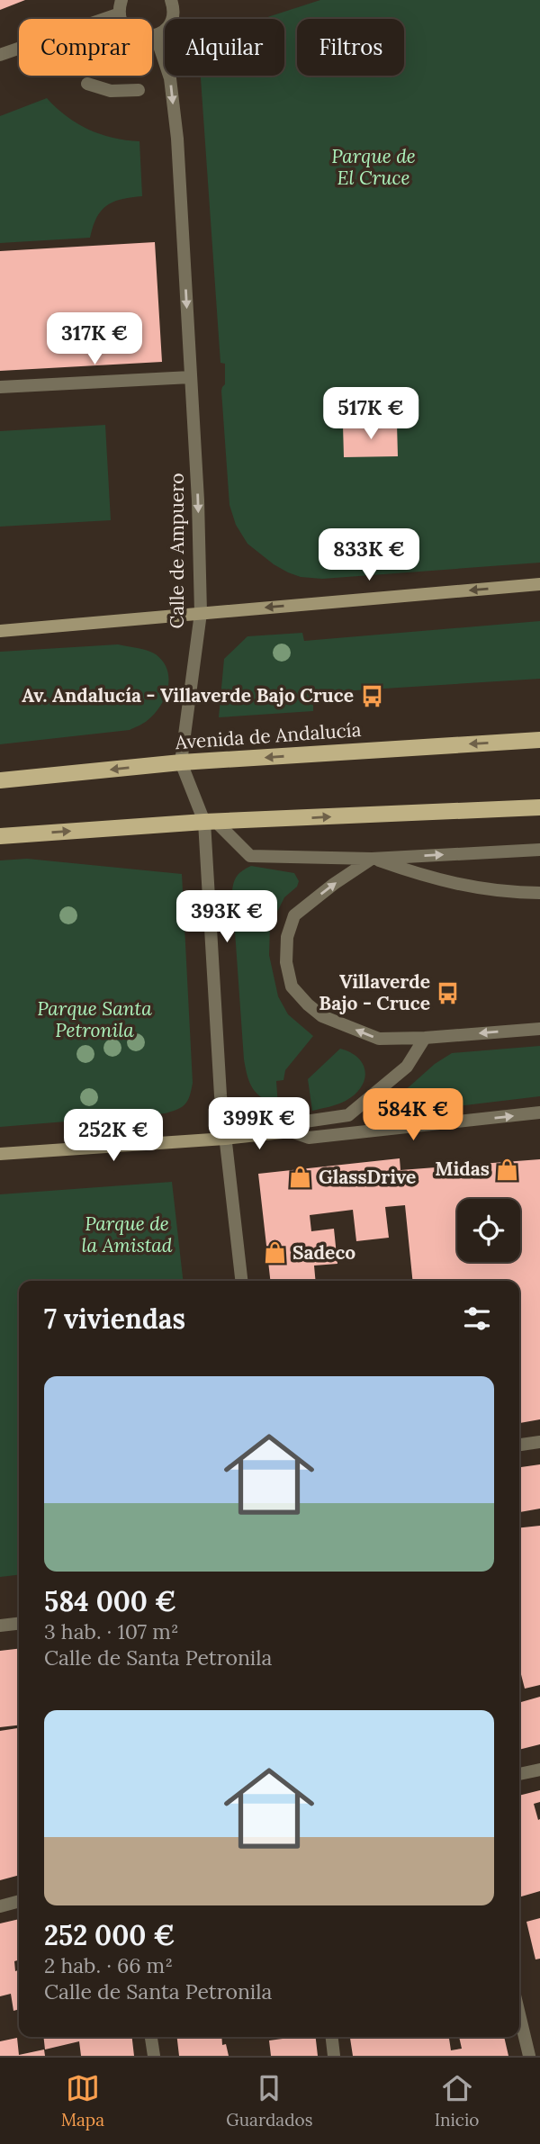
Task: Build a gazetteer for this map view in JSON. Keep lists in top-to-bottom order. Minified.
{"streets":{"main road":["Avenida de Andalucía"],"street":["Calle de Ampuero"]},"crossings":[["Calle de Ampuero","Avenida de Andalucía"]],"one_way":["Calle de Ampuero"],"parks":["Parque de El Cruce","Parque Santa Petronila","Parque de la Amistad"],"places":{"bus stop":["Av. Andalucía - Villaverde Bajo Cruce","Villaverde Bajo - Cruce"],"shop":["Midas","GlassDrive","Sadeco"]},"page":{"chip":["Comprar","Alquilar","Filtros"],"price":["317K €","517K €","833K €","393K €","584K €","399K €","252K €"],"heading":"7 viviendas","list":[{"name":"584 000 €","note":"3 hab. · 107 m² · Calle de Santa Petronila"},{"name":"252 000 €","note":"2 hab. · 66 m² · Calle de Santa Petronila"}],"tabs":["Mapa","Guardados","Inicio"]}}
